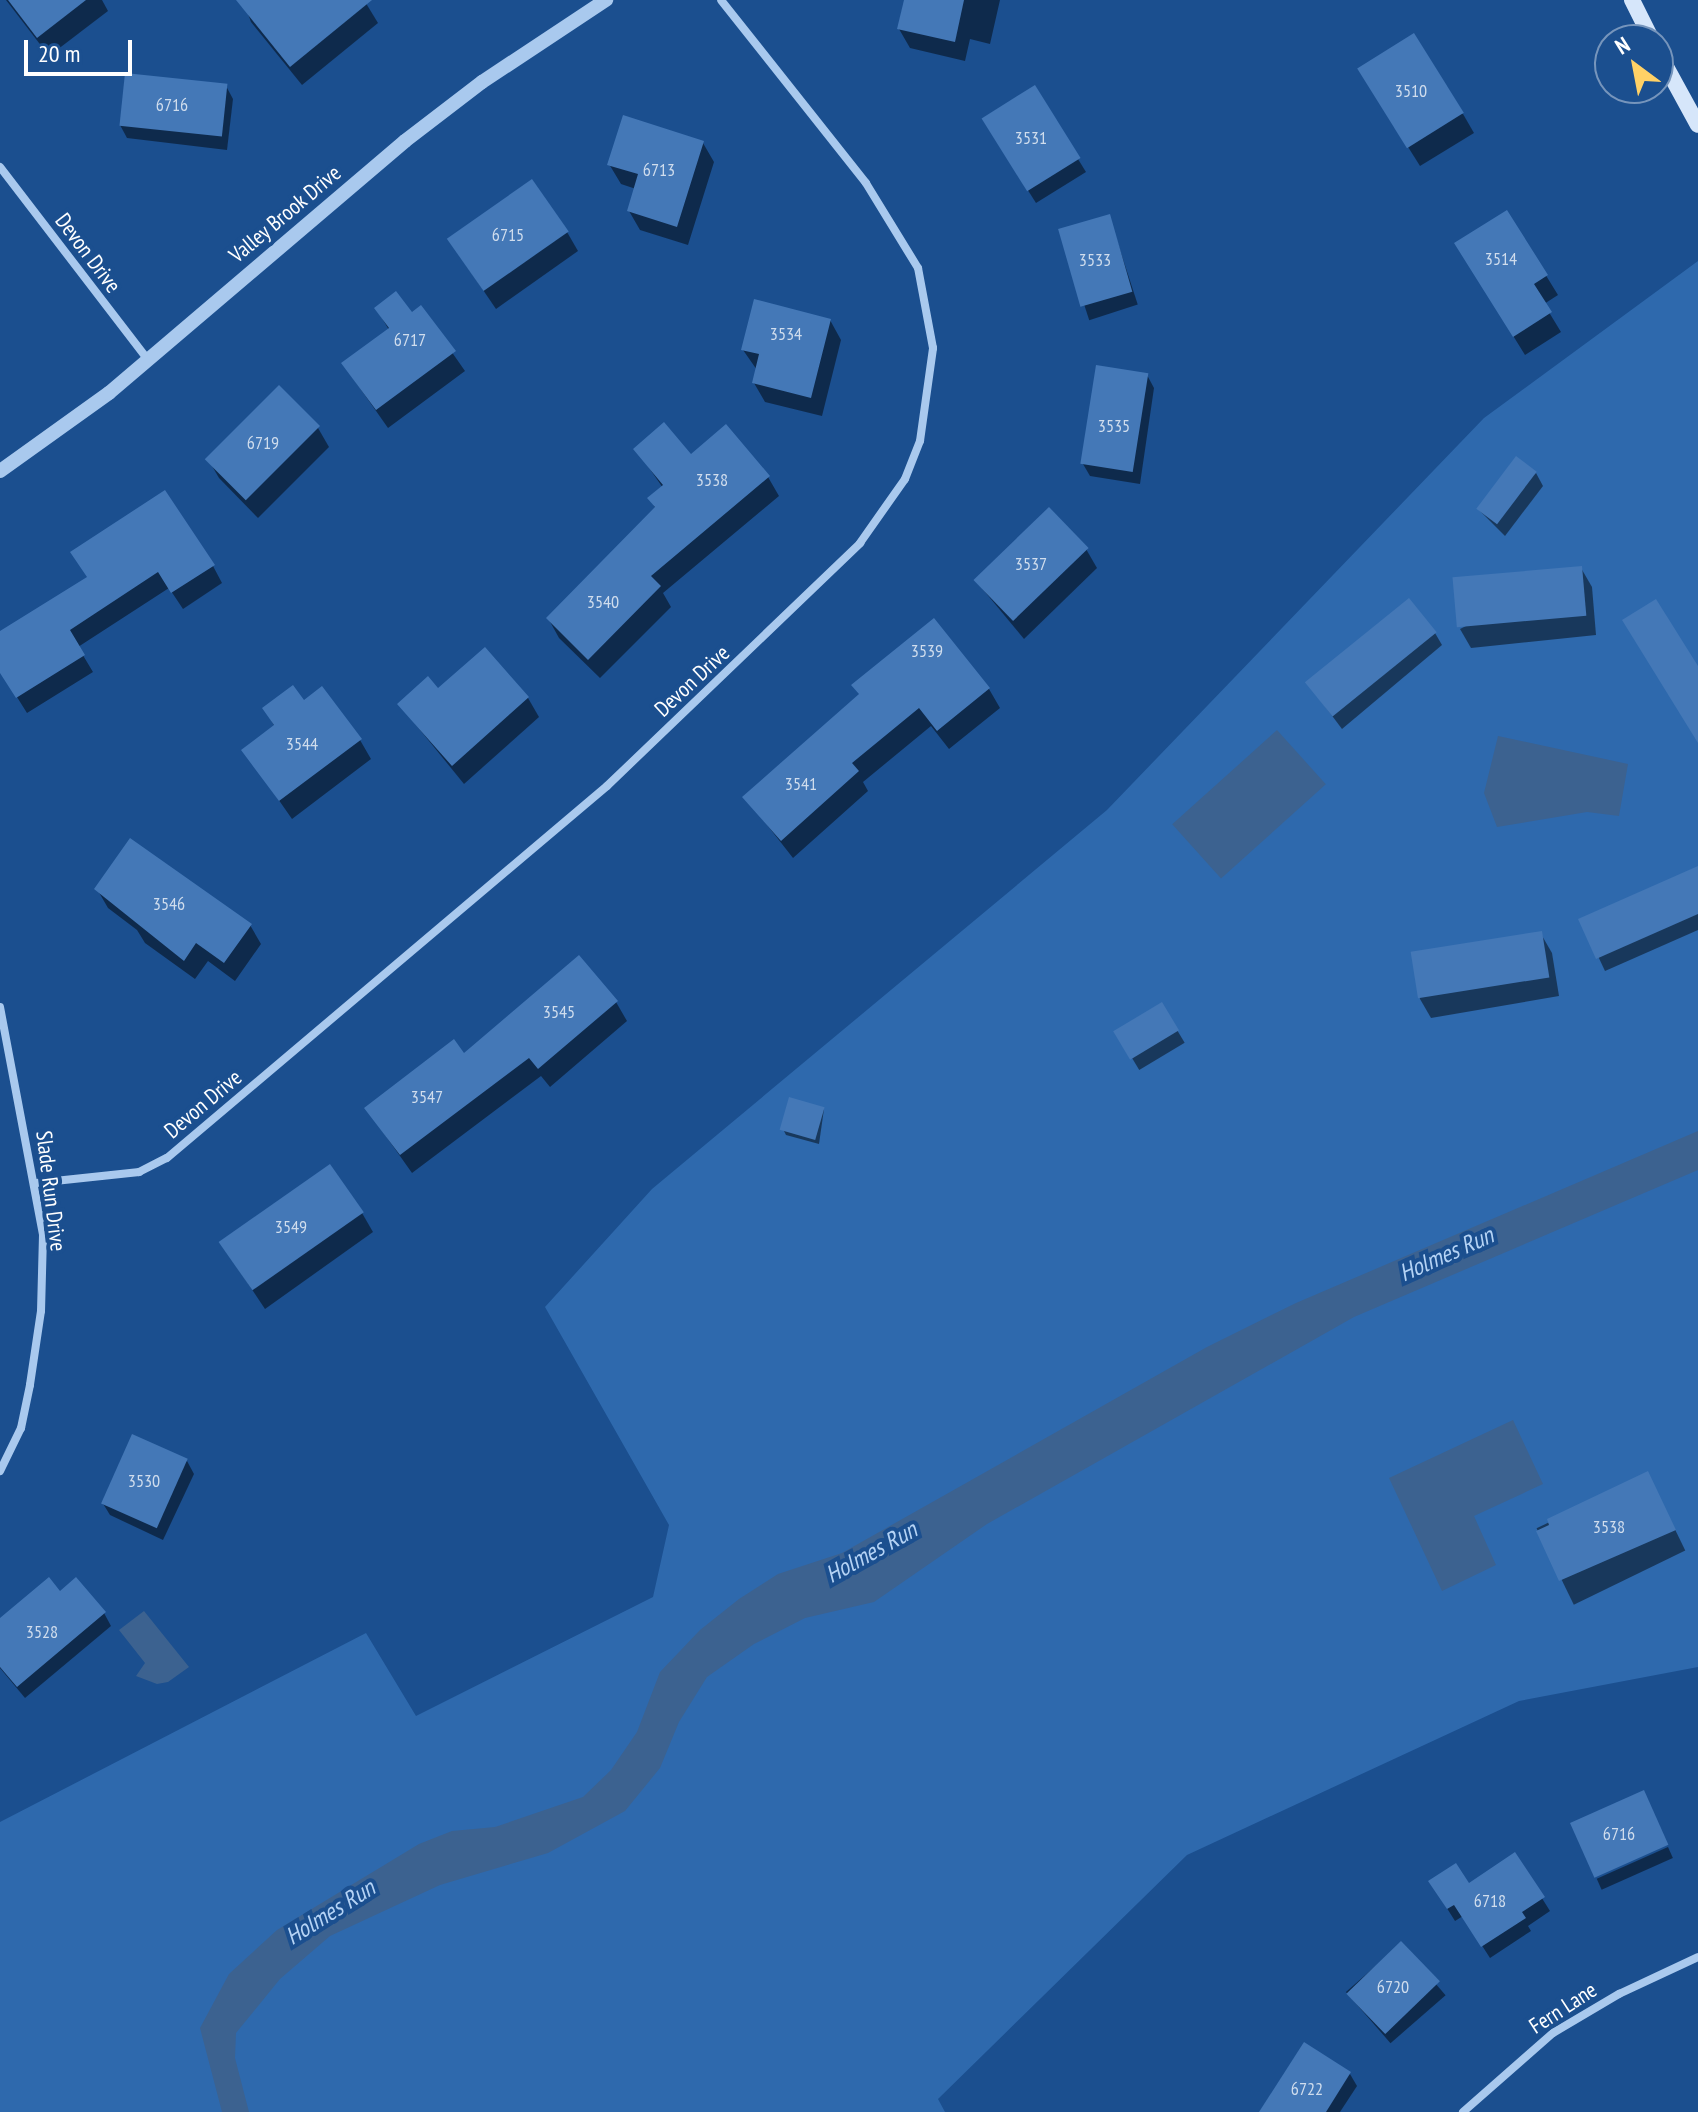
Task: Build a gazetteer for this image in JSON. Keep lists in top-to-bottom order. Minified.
{"streets":{"street":["Valley Brook Drive","Devon Drive","Slade Run Drive","Fern Lane"]},"crossings":[["Valley Brook Drive","Devon Drive"],["Devon Drive","Slade Run Drive"]],"water":["Holmes Run"],"house_numbers":["3510","6716","3531","6713","6715","3514","3533","3534","6717","3535","6719","3538","3537","3540","3539","3544","3541","3546","3545","3547","3549","3530","3538","3528","6716","6718","6720","6722"],"scale_bar":"20 m","north":"top left"}
